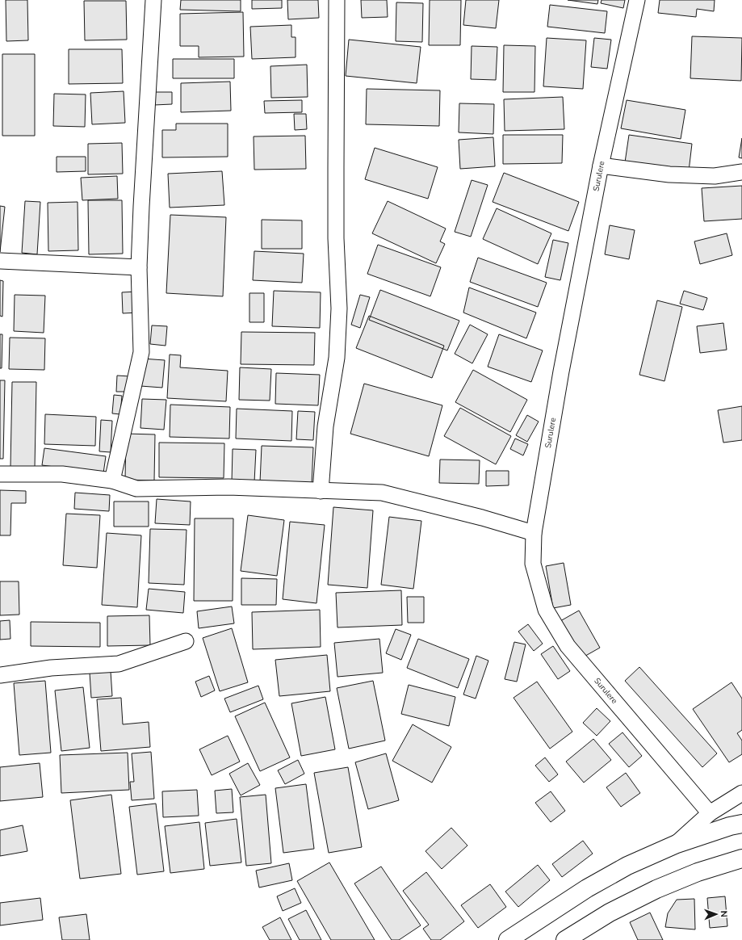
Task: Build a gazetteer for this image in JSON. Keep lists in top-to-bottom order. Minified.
{"streets":{"street":["Surulere"]},"north":"right"}
